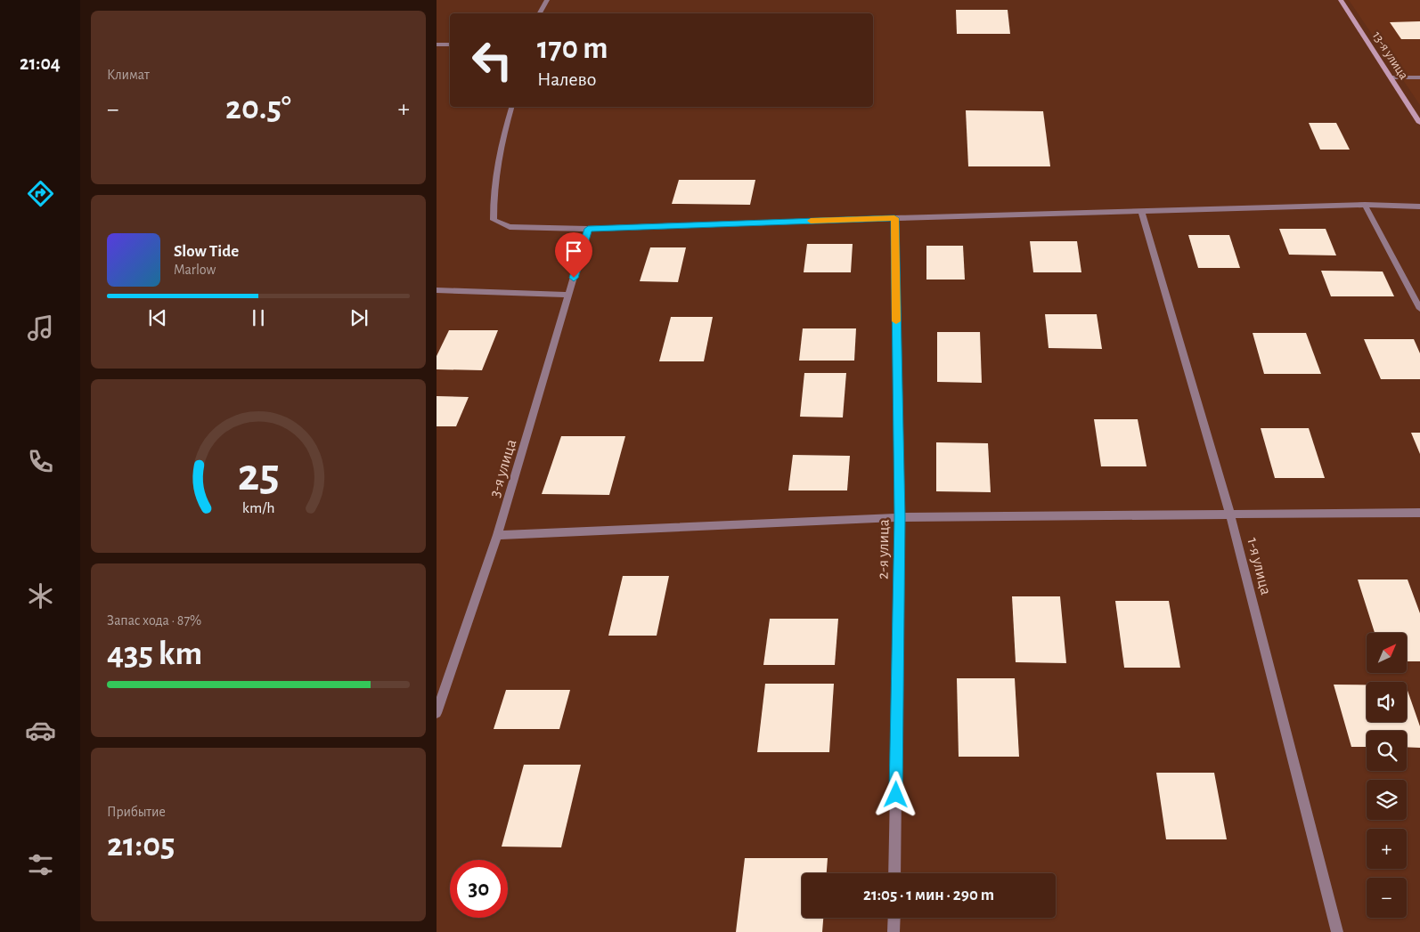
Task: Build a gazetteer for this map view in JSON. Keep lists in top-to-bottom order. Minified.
{"streets":{"street":["13-я улица","3-я улица","2-я улица","1-я улица"]},"north":"top right","page":{"tabs":"21:04","tile":["Климат",["Запас хода · 87%","435 km"],["Прибытие","21:05"]],"turn":["170 m","Налево"],"heat":["−","20.5°","+"],"song":["Slow Tide","Marlow"],"map_buttons":["+","−"],"limit":"30","trip":"21:05 · 1 мин · 290 m","gauge":["25","km/h"]}}
